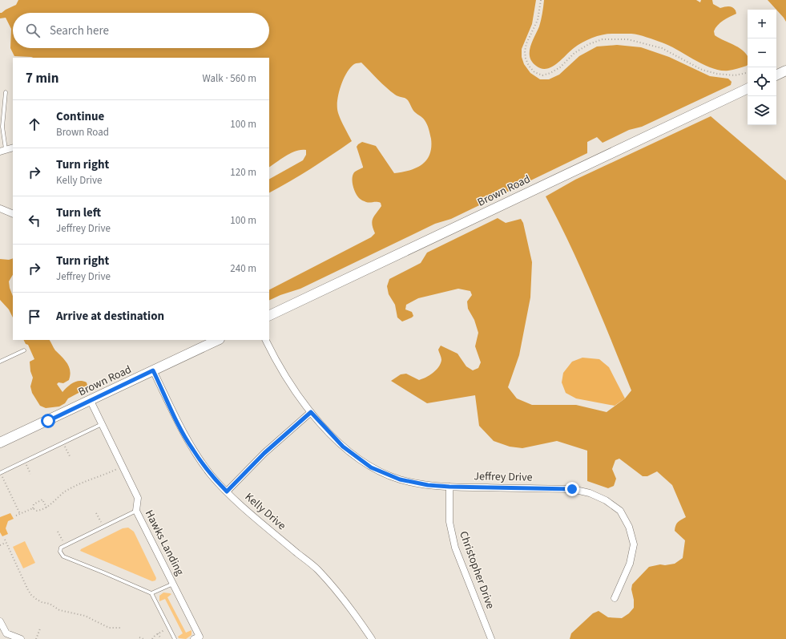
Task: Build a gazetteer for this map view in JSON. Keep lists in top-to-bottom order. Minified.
{"streets":{"street":["Brown Road","Jeffrey Drive","Kelly Drive","Hawks Landing","Christopher Drive"]},"crossings":[["Brown Road","Kelly Drive"],["Brown Road","Hawks Landing"],["Jeffrey Drive","Christopher Drive"]],"page":{"map_buttons":["+","−"],"search":"Search here","heading":["7 min","Walk · 560 m"],"list":[["Continue","Brown Road","100 m"],["Turn right","Kelly Drive","120 m"],["Turn left","Jeffrey Drive","100 m"],["Turn right","Jeffrey Drive","240 m"],"Arrive at destination"]}}
